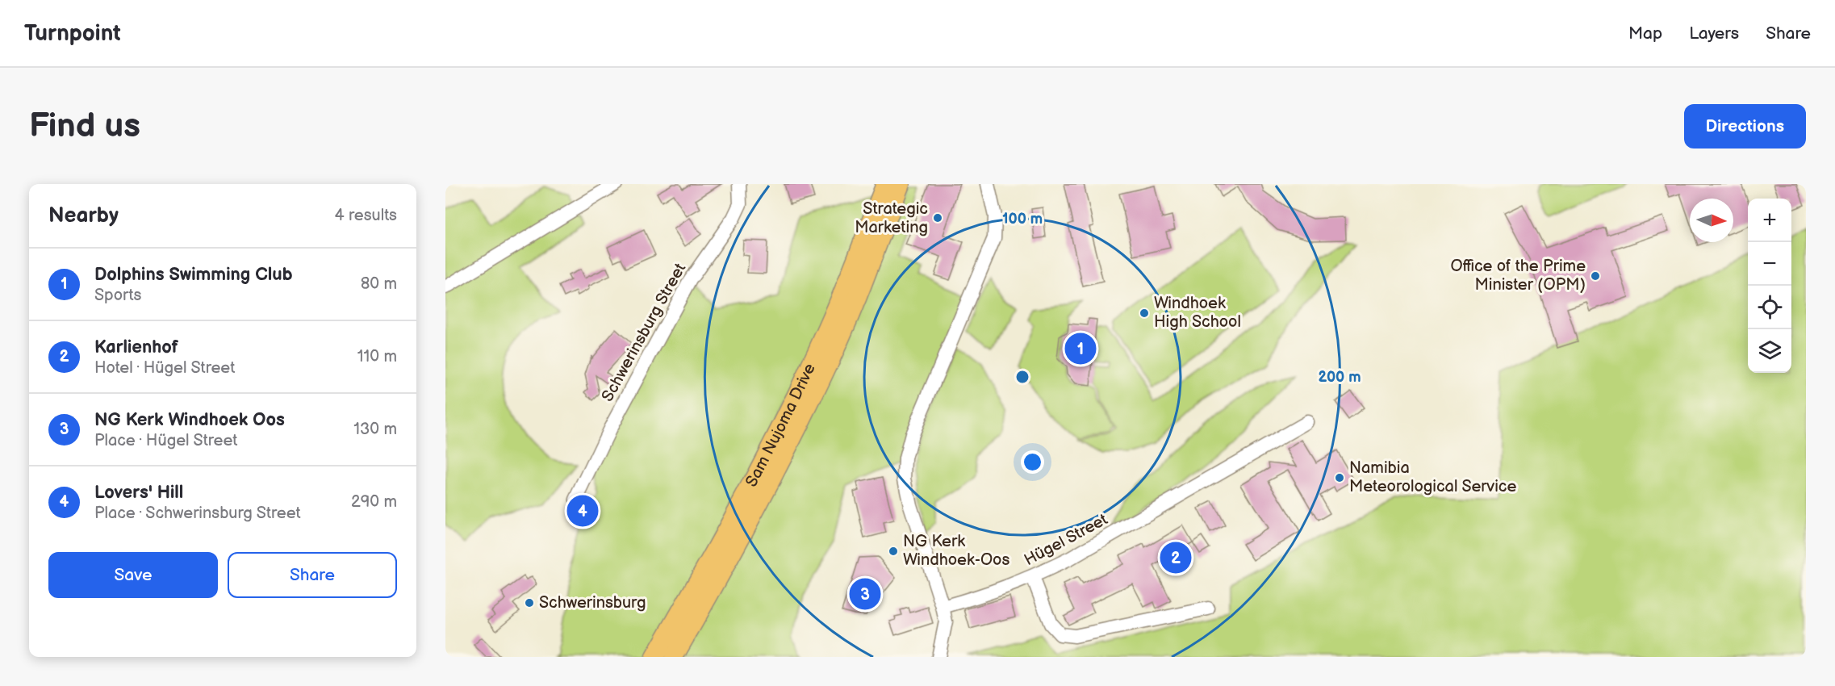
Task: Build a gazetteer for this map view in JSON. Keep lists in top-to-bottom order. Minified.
{"streets":{"highway":["Sam Nujoma Drive"],"street":["Schwerinsburg Street","Hügel Street"]},"places":["Strategic Marketing","Office of the Prime Minister (OPM)","Windhoek High School","Namibia Meteorological Service","NG Kerk Windhoek-Oos","Schwerinsburg"],"north":"right","page":{"header":"Turnpoint","nav":["Map","Layers","Share"],"buttons":["Directions",["Save","Share"]],"title":"Find us","heading":["Nearby","4 results"],"map_buttons":["+","−"],"list":[{"mark":"1","name":"Dolphins Swimming Club","note":"Sports","value":"80 m"},{"mark":"2","name":"Karlienhof","note":"Hotel · Hügel Street","value":"110 m"},{"mark":"3","name":"NG Kerk Windhoek Oos","note":"Place · Hügel Street","value":"130 m"},{"mark":"4","name":"Lovers' Hill","note":"Place · Schwerinsburg Street","value":"290 m"}],"pins":["1","4","2","3"]},"rings":["100 m","200 m"]}
